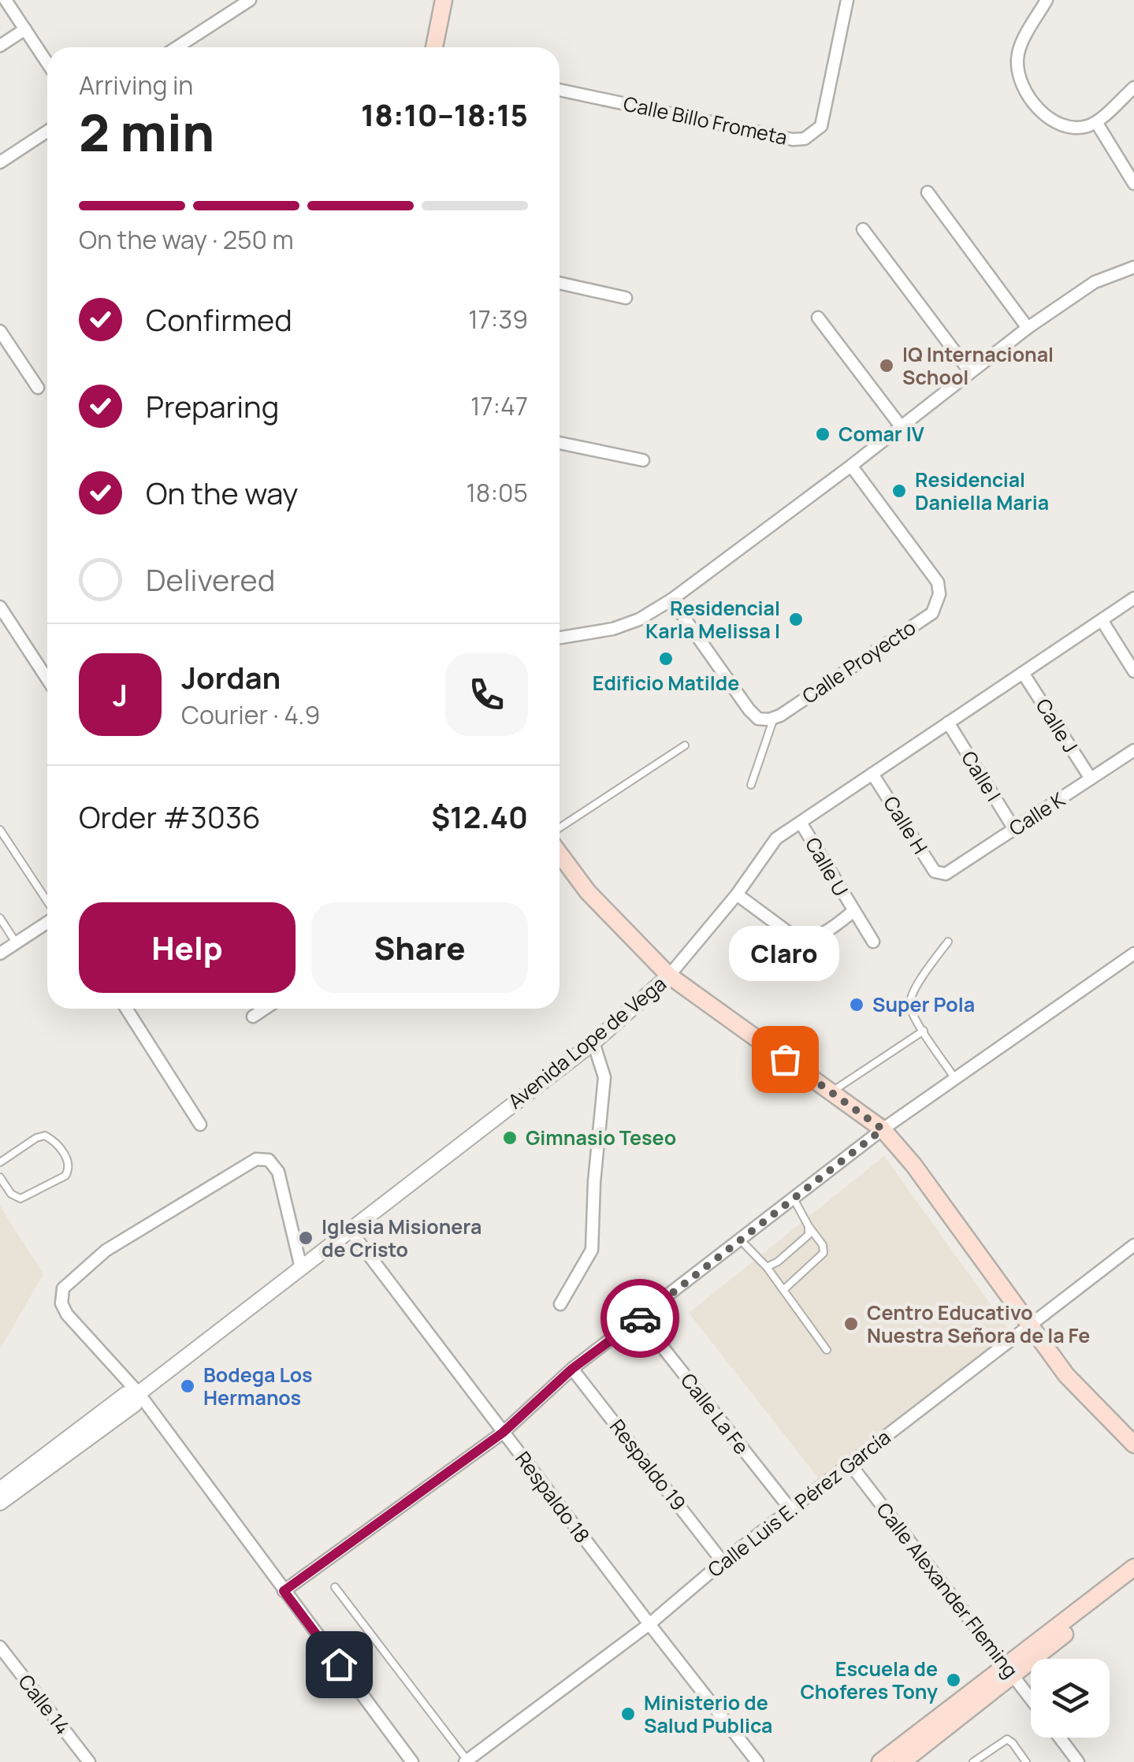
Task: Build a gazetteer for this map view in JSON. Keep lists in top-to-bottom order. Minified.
{"streets":{"street":["Calle Billo Frometa","Calle Proyecto","Calle J","Calle I","Calle K","Calle H","Calle U","Avenida Lope de Vega","Calle La Fe","Respaldo 19","Respaldo 18","Calle Luis E. Pérez García","Calle Alexander Fleming","Calle 14"]},"crossings":[["Calle J","Calle K"],["Calle J","Avenida Lope de Vega"],["Calle I","Calle K"],["Calle I","Avenida Lope de Vega"],["Calle K","Calle H"],["Calle H","Avenida Lope de Vega"],["Calle U","Avenida Lope de Vega"],["Avenida Lope de Vega","Respaldo 18"],["Calle La Fe","Calle Luis E. Pérez García"],["Respaldo 19","Calle Luis E. Pérez García"],["Respaldo 18","Calle Luis E. Pérez García"],["Calle Luis E. Pérez García","Calle Alexander Fleming"]],"places":["IQ Internacional School","Comar IV","Residencial Daniella Maria","Residencial Karla Melissa I","Edificio Matilde","Super Pola","Claro","Gimnasio Teseo","Iglesia Misionera de Cristo","Centro Educativo Nuestra Señora de la Fe","Bodega Los Hermanos","Escuela de Choferes Tony","Ministerio de Salud Publica"],"page":{"heading":["2 min","Arriving in","18:10–18:15"],"panel":["Jordan","Courier · 4.9","Order #3036","$12.40"],"bar":"On the way · 250 m","list":[["Confirmed","17:39"],["Preparing","17:47"],["On the way","18:05"],"Delivered"],"round":"J","buttons":["Help","Share"],"bubble":"Claro"}}
